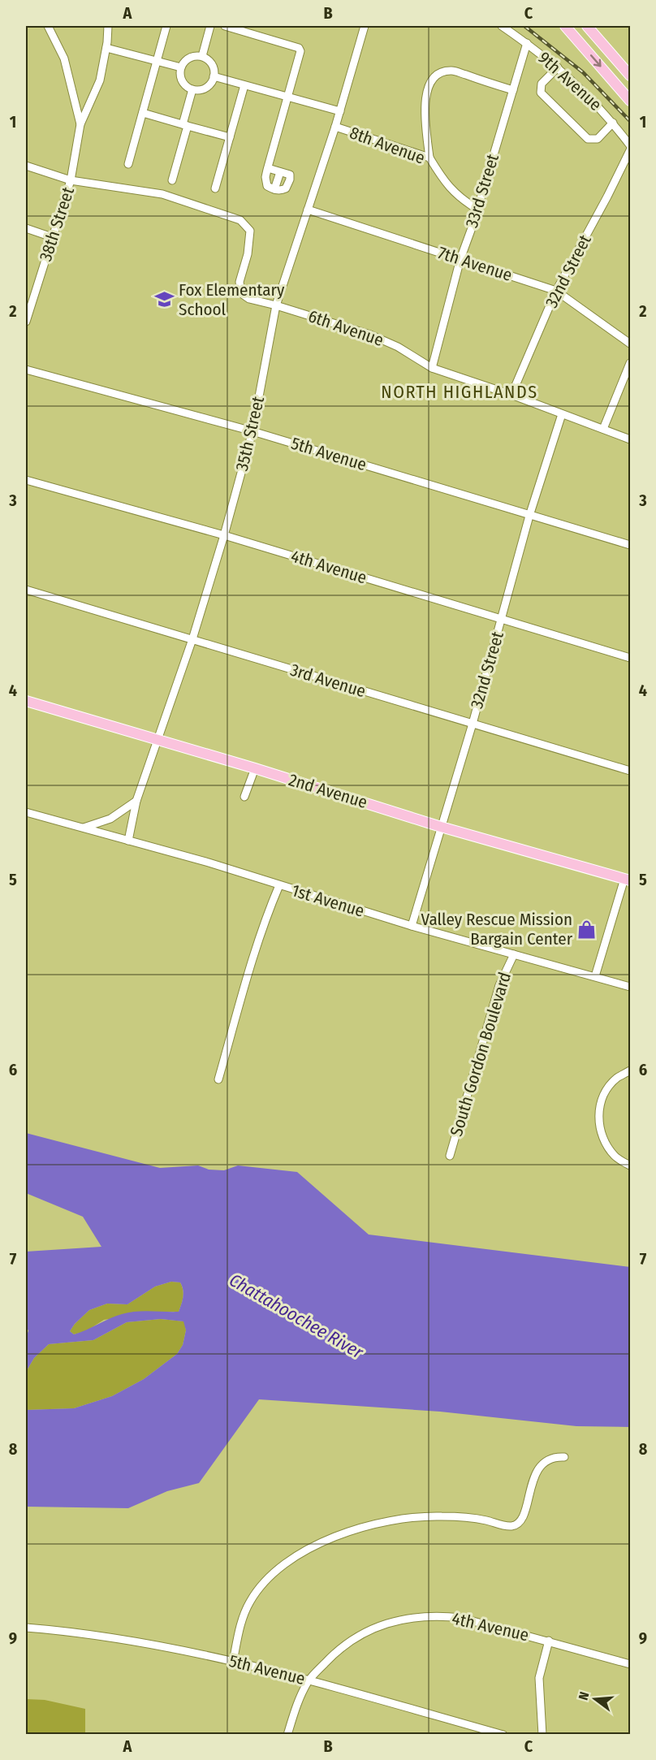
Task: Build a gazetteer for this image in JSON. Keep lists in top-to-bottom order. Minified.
{"streets":{"main road":["2nd Avenue"],"street":["9th Avenue","8th Avenue","33rd Street","38th Street","7th Avenue","32nd Street","6th Avenue","35th Street","5th Avenue","4th Avenue","3rd Avenue","1st Avenue","South Gordon Boulevard"]},"crossings":[["9th Avenue","33rd Street"],["8th Avenue","33rd Street"],["8th Avenue","35th Street"],["33rd Street","7th Avenue"],["33rd Street","6th Avenue"],["38th Street","6th Avenue"],["7th Avenue","32nd Street"],["7th Avenue","35th Street"],["32nd Street","6th Avenue"],["32nd Street","5th Avenue"],["32nd Street","4th Avenue"],["32nd Street","3rd Avenue"],["32nd Street","2nd Avenue"],["32nd Street","1st Avenue"],["6th Avenue","35th Street"],["35th Street","5th Avenue"],["35th Street","4th Avenue"],["35th Street","3rd Avenue"],["35th Street","2nd Avenue"],["35th Street","1st Avenue"],["5th Avenue","4th Avenue"],["1st Avenue","South Gordon Boulevard"]],"districts":["NORTH HIGHLANDS"],"water":["Chattahoochee River"],"places":{"school or university":["Fox Elementary School"],"shop":["Valley Rescue Mission Bargain Center"]},"north":"left","grid":{"columns":["A","B","C"],"rows":["1","2","3","4","5","6","7","8","9"]}}
